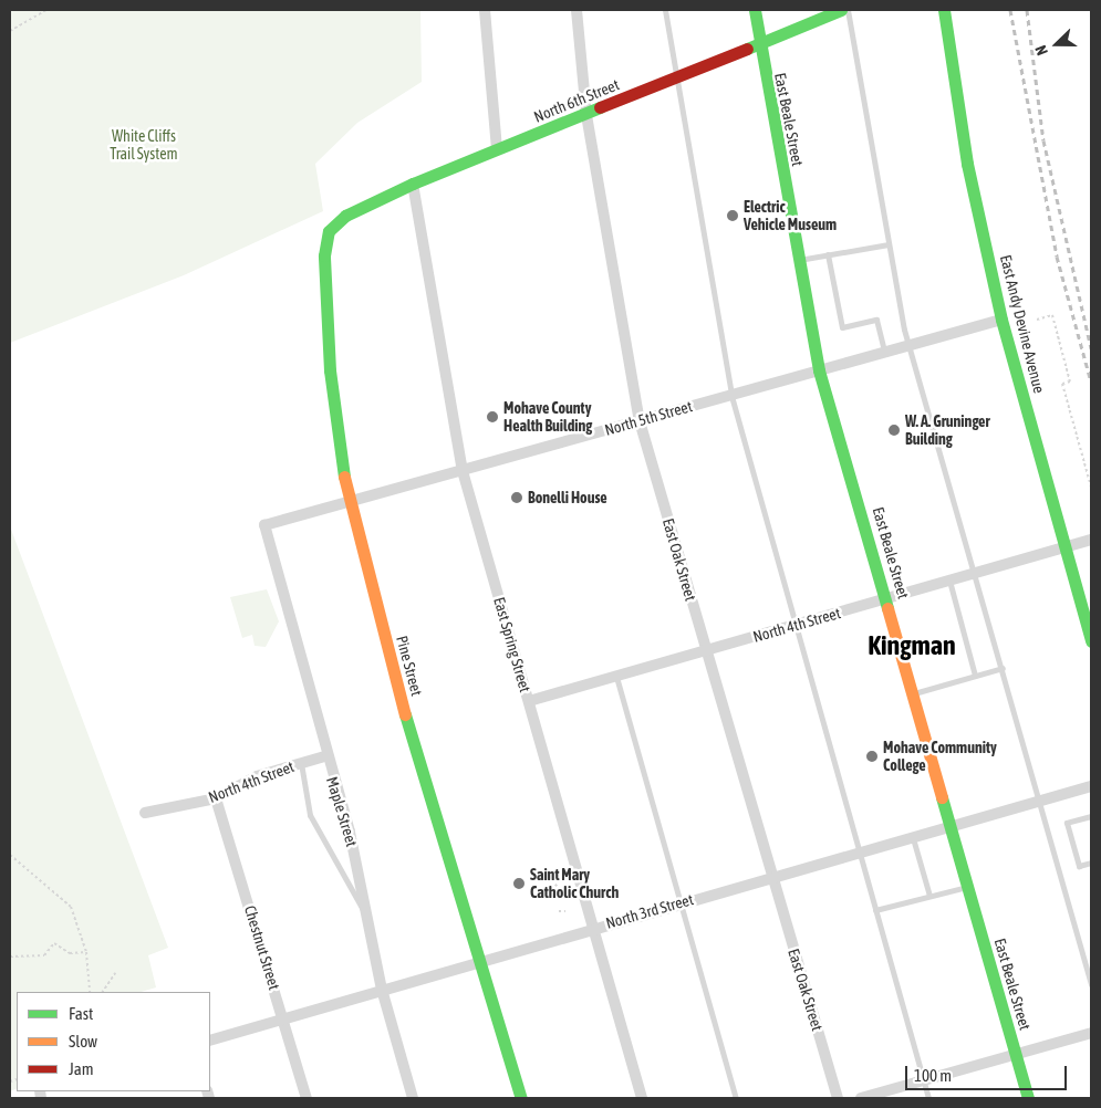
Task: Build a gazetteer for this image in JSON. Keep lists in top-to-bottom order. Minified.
{"streets":{"main road":["North 6th Street","East Beale Street","East Andy Devine Avenue","Pine Street"],"street":["North 5th Street","East Oak Street","North 4th Street","East Spring Street","Maple Street","North 3rd Street","Chestnut Street"]},"crossings":[["North 6th Street","East Beale Street"],["North 6th Street","East Oak Street"],["North 6th Street","East Spring Street"],["North 6th Street","Pine Street"],["East Beale Street","North 5th Street"],["East Beale Street","North 4th Street"],["East Beale Street","North 3rd Street"],["East Andy Devine Avenue","North 5th Street"],["East Andy Devine Avenue","North 4th Street"],["North 5th Street","East Oak Street"],["North 5th Street","East Spring Street"],["North 5th Street","Pine Street"],["North 5th Street","Maple Street"],["East Oak Street","North 4th Street"],["East Oak Street","North 3rd Street"],["North 4th Street","East Spring Street"],["North 4th Street","Maple Street"],["North 4th Street","Chestnut Street"],["East Spring Street","North 3rd Street"],["Pine Street","North 3rd Street"],["Maple Street","North 3rd Street"],["North 3rd Street","Chestnut Street"]],"districts":["Kingman"],"parks":["White Cliffs Trail System"],"places":["Electric Vehicle Museum","Mohave County Health Building","W. A. Gruninger Building","Bonelli House","Mohave Community College","Saint Mary Catholic Church"],"legend":["Fast","Slow","Jam"],"scale_bar":"100 m","north":"left"}
